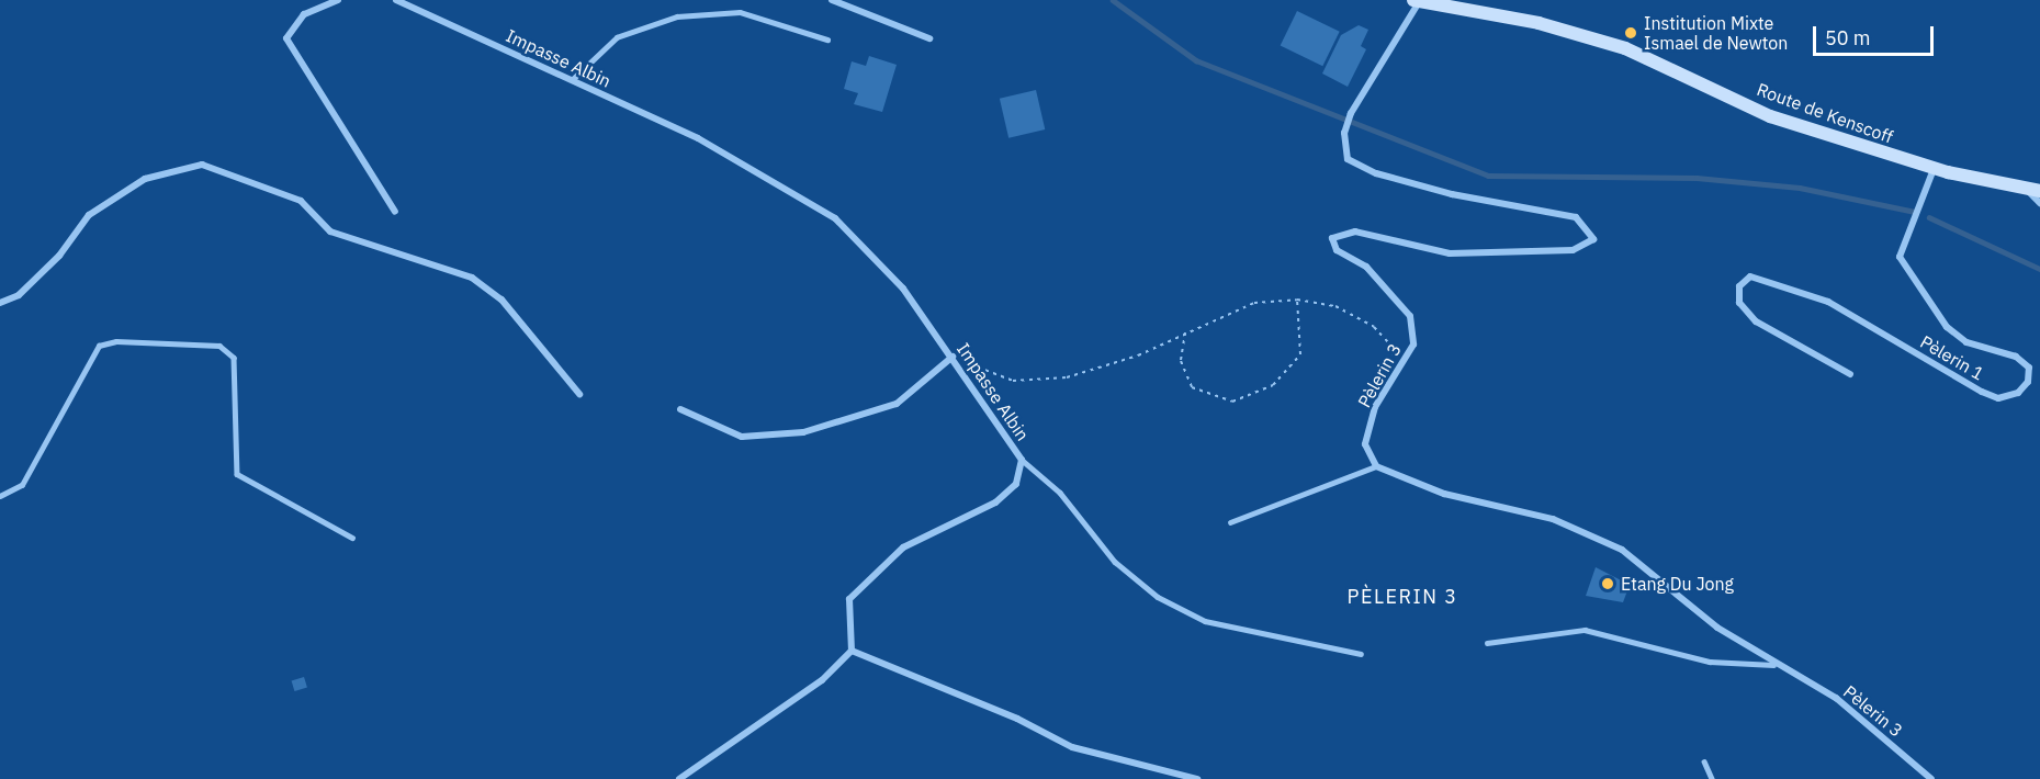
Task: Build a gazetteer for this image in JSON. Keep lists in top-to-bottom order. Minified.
{"streets":{"main road":["Route de Kenscoff"],"street":["Impasse Albin","Pèlerin 1","Pèlerin 3"]},"crossings":[["Route de Kenscoff","Pèlerin 1"],["Route de Kenscoff","Pèlerin 3"]],"districts":["PÈLERIN 3"],"places":["Institution Mixte Ismael de Newton","Etang Du Jong"],"scale_bar":"50 m"}
